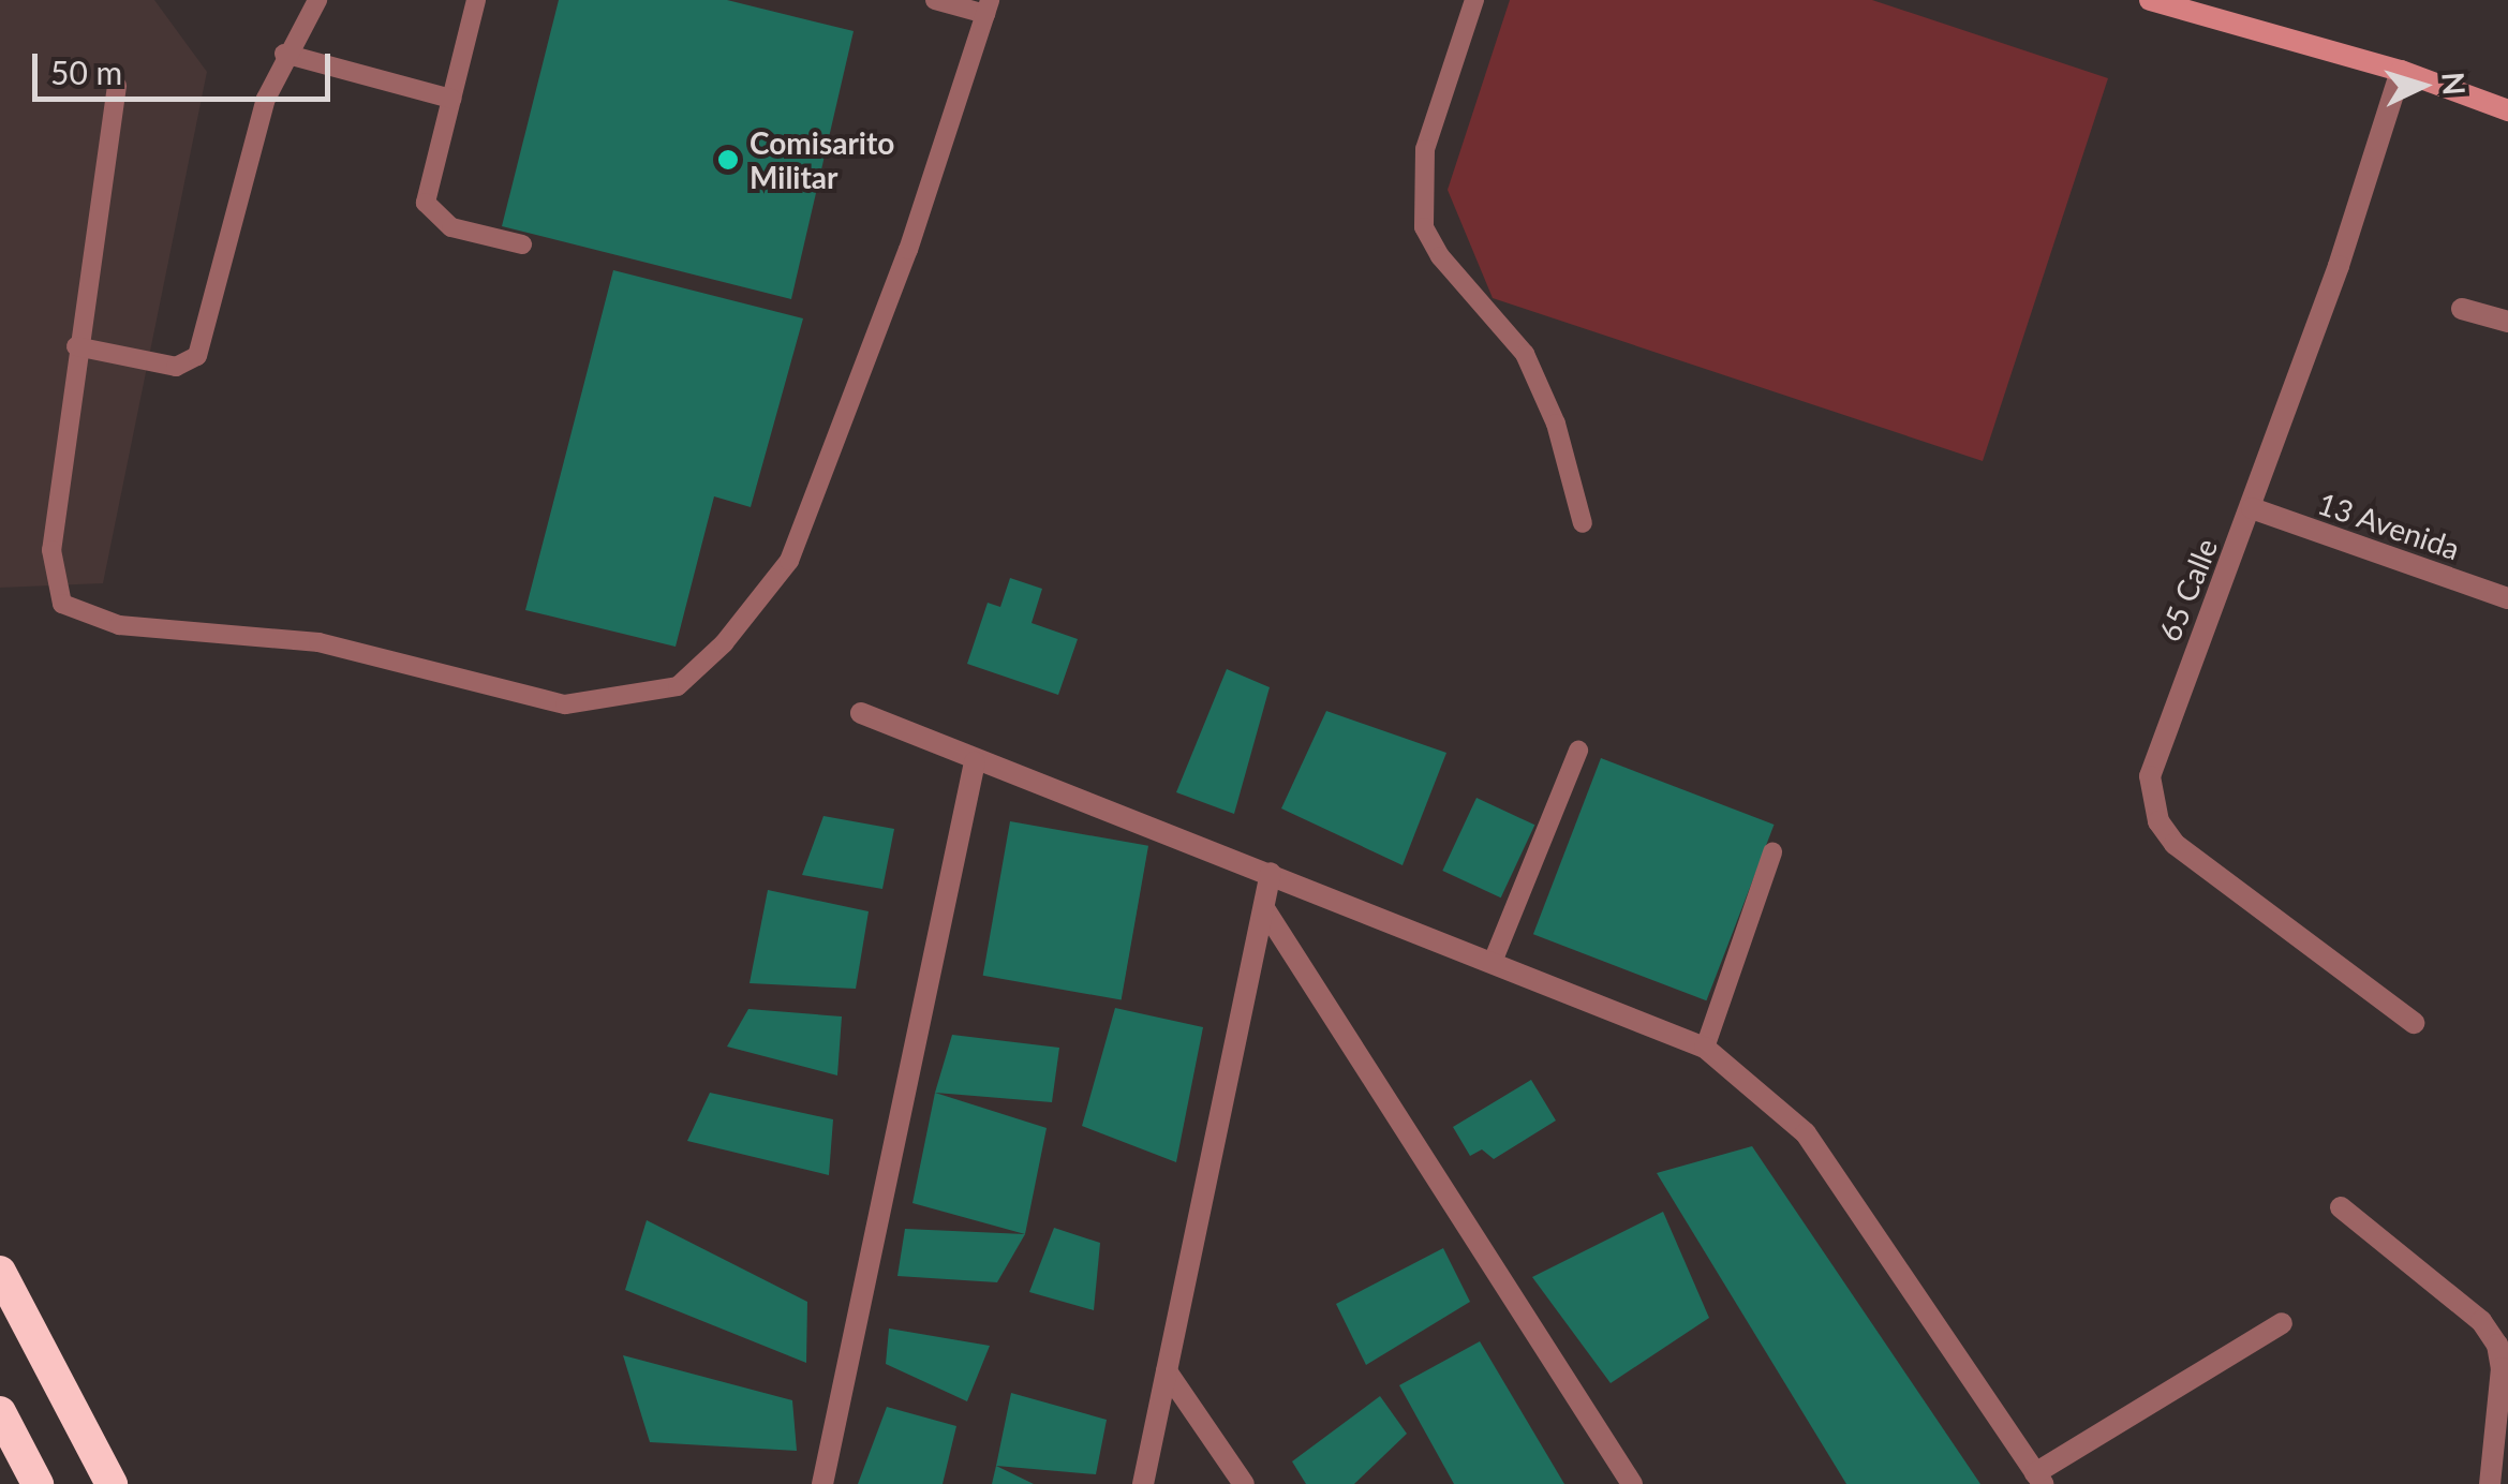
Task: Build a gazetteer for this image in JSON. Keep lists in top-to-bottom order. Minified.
{"streets":{"street":["13 Avenida","65 Calle"]},"crossings":[["13 Avenida","65 Calle"]],"places":["Comisarito Militar"],"scale_bar":"50 m","north":"right"}
